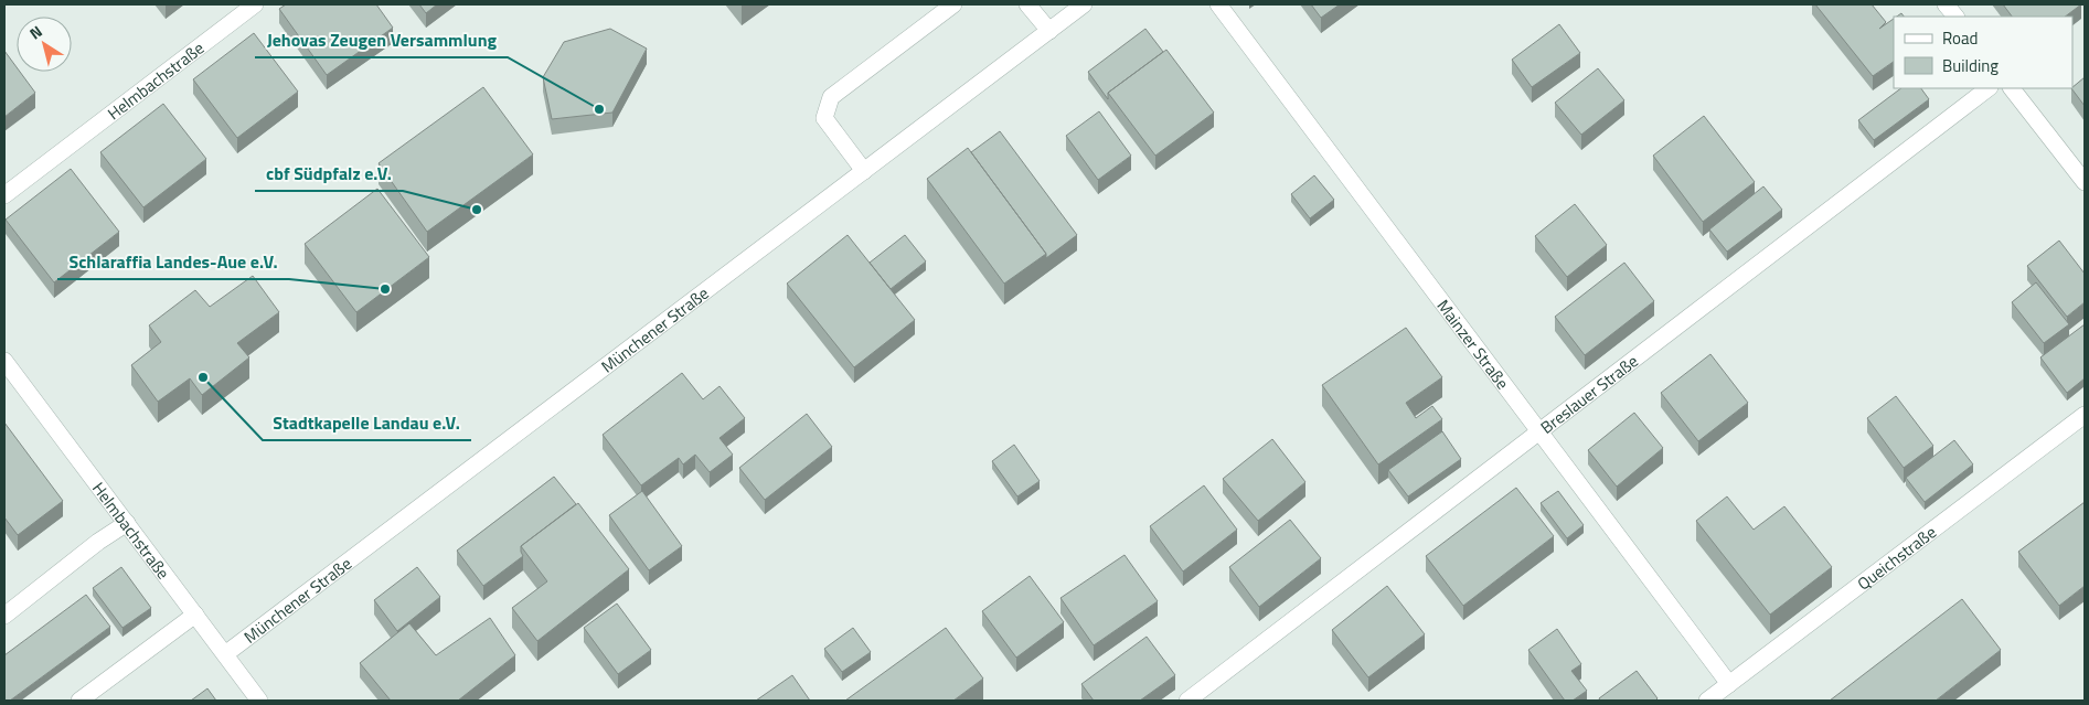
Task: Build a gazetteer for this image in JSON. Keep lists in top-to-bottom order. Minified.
{"streets":{"street":["Helmbachstraße","Münchener Straße","Mainzer Straße","Breslauer Straße","Queichstraße"]},"crossings":[["Helmbachstraße","Münchener Straße"],["Mainzer Straße","Breslauer Straße"],["Mainzer Straße","Queichstraße"]],"places":["Jehovas Zeugen Versammlung","cbf Südpfalz e.V.","Schlaraffia Landes-Aue e.V.","Stadtkapelle Landau e.V."],"legend":["Road","Building"],"north":"top left"}
